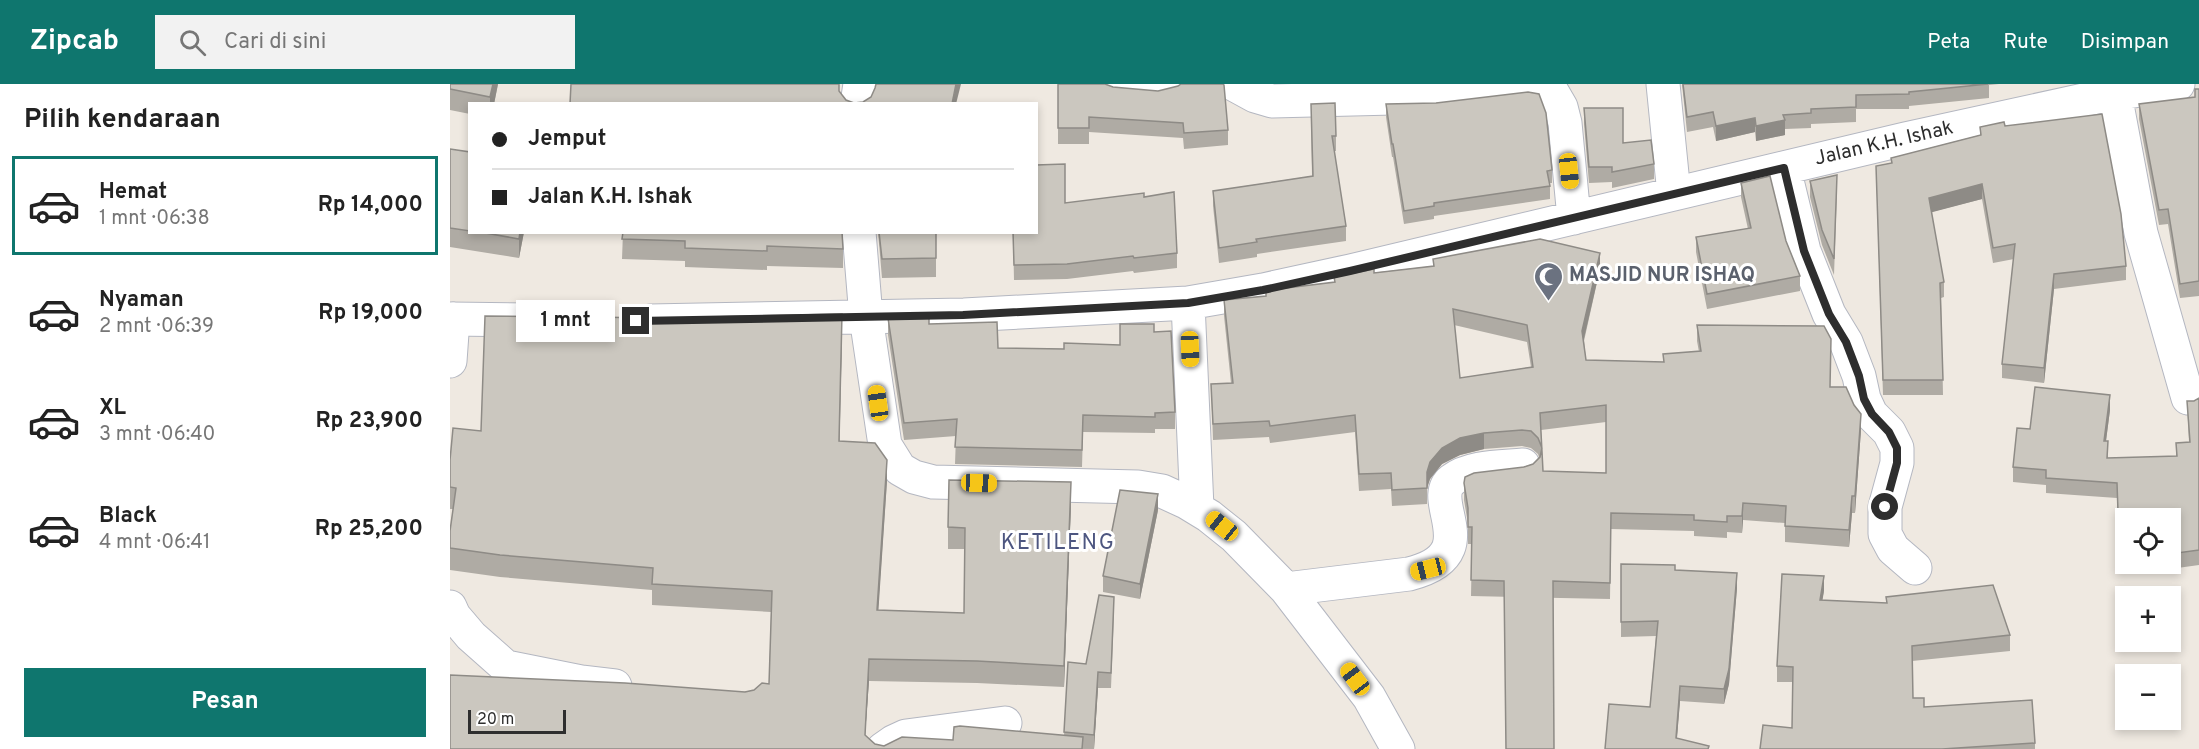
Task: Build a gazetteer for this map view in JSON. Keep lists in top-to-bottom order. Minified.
{"streets":{"street":["Jalan K.H. Ishak"]},"districts":["KETILENG"],"places":{"mosque":["MASJID NUR ISHAQ"]},"scale_bar":"20 m","page":{"header":"Zipcab","search":"Cari di sini","nav":["Peta","Rute","Disimpan"],"heading":"Pilih kendaraan","banner":["Jemput","Jalan K.H. Ishak"],"list":[{"name":"Hemat","note":"1 mnt · 06:38","value":"Rp 14,000"},{"name":"Nyaman","note":"2 mnt · 06:39","value":"Rp 19,000"},{"name":"XL","note":"3 mnt · 06:40","value":"Rp 23,900"},{"name":"Black","note":"4 mnt · 06:41","value":"Rp 25,200"}],"bubble":"1 mnt","map_buttons":["+","−"],"buttons":"Pesan","scale":"20 m"}}
